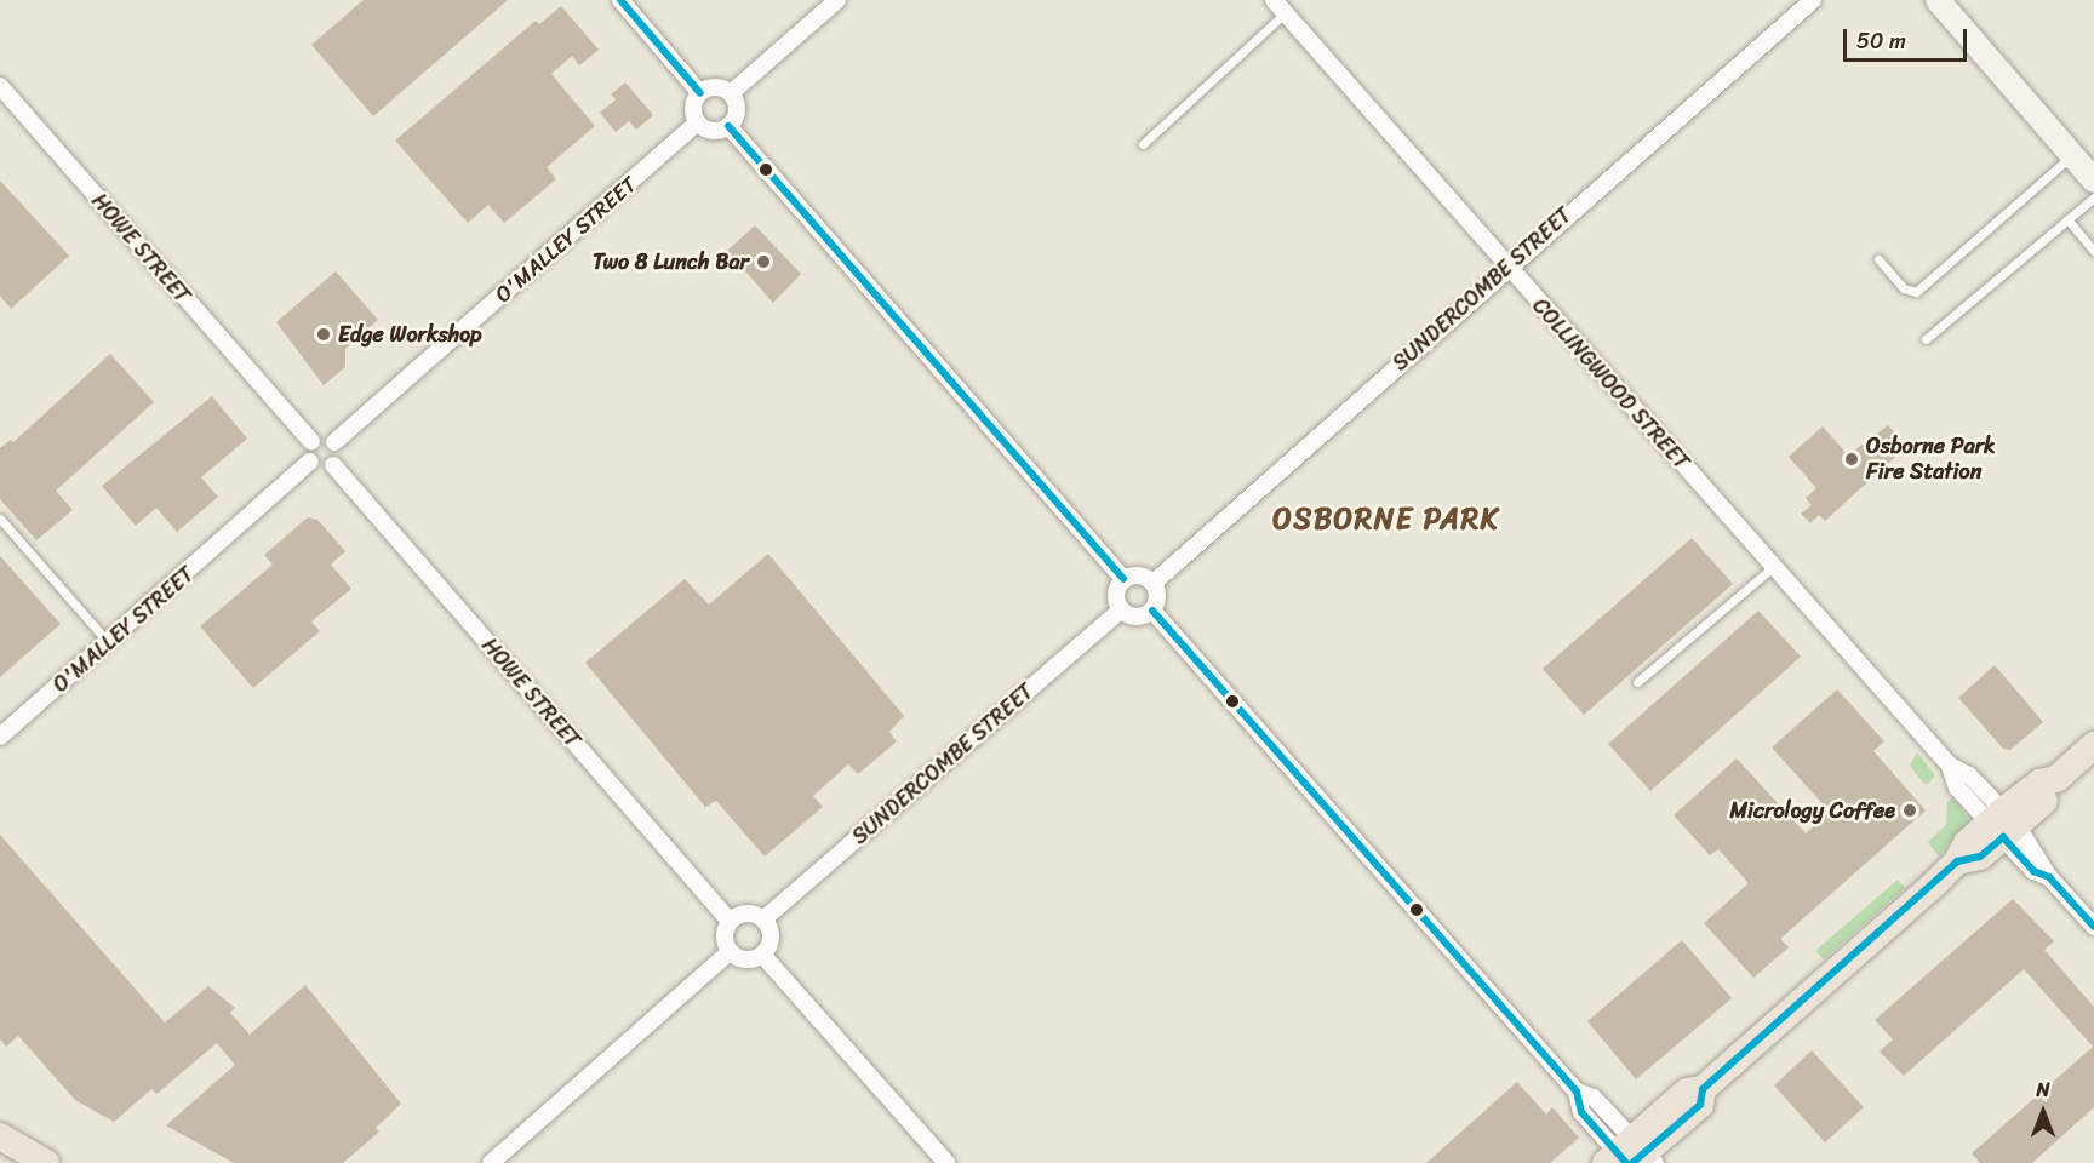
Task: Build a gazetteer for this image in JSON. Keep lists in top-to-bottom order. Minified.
{"streets":{"street":["O'MALLEY STREET","HOWE STREET","SUNDERCOMBE STREET","COLLINGWOOD STREET"]},"crossings":[["O'MALLEY STREET","HOWE STREET"],["HOWE STREET","SUNDERCOMBE STREET"],["SUNDERCOMBE STREET","COLLINGWOOD STREET"]],"districts":["OSBORNE PARK"],"places":["Two 8 Lunch Bar","Edge Workshop","Osborne Park Fire Station","Micrology Coffee"],"scale_bar":"50 m","north":"top"}
